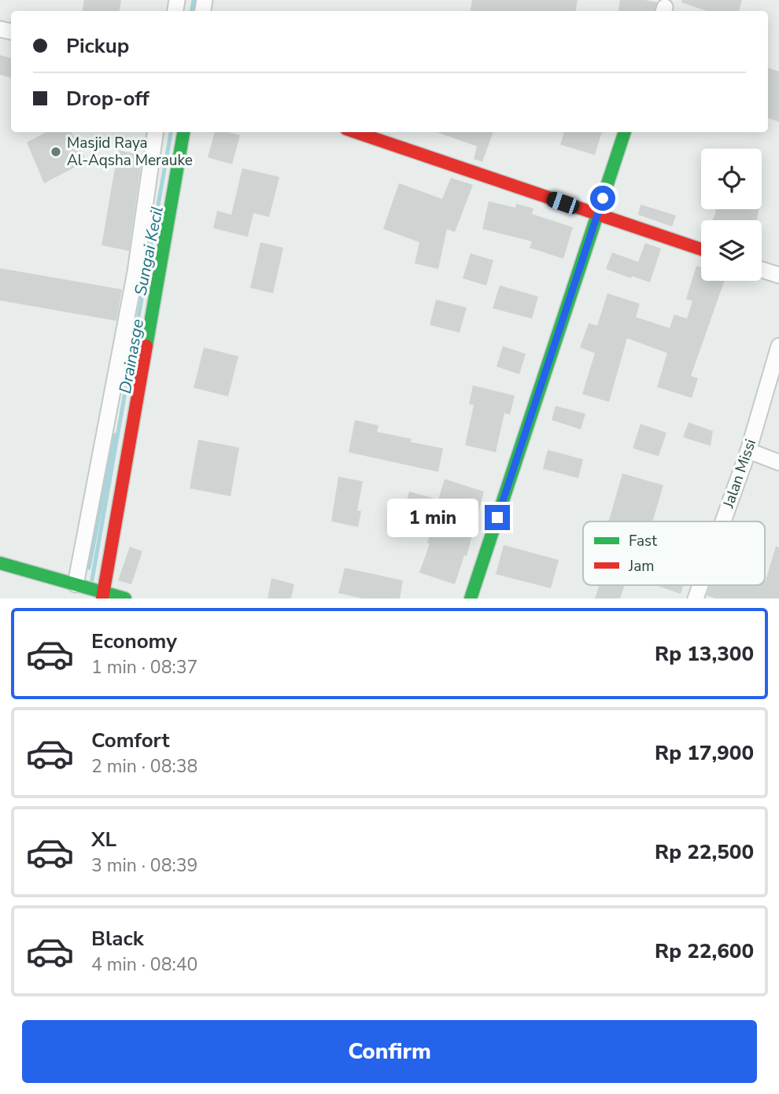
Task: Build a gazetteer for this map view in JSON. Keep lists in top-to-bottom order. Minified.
{"streets":{"street":["Jalan Missi"]},"water":["Sungai Kecil","Drainasge"],"places":["Masjid Raya Al-Aqsha Merauke"],"legend":["Fast","Jam"],"page":{"banner":["Pickup","Drop-off"],"bubble":"1 min","list":[{"name":"Economy","note":"1 min · 08:37","value":"Rp 13,300"},{"name":"Comfort","note":"2 min · 08:38","value":"Rp 17,900"},{"name":"XL","note":"3 min · 08:39","value":"Rp 22,500"},{"name":"Black","note":"4 min · 08:40","value":"Rp 22,600"}],"buttons":"Confirm"}}
